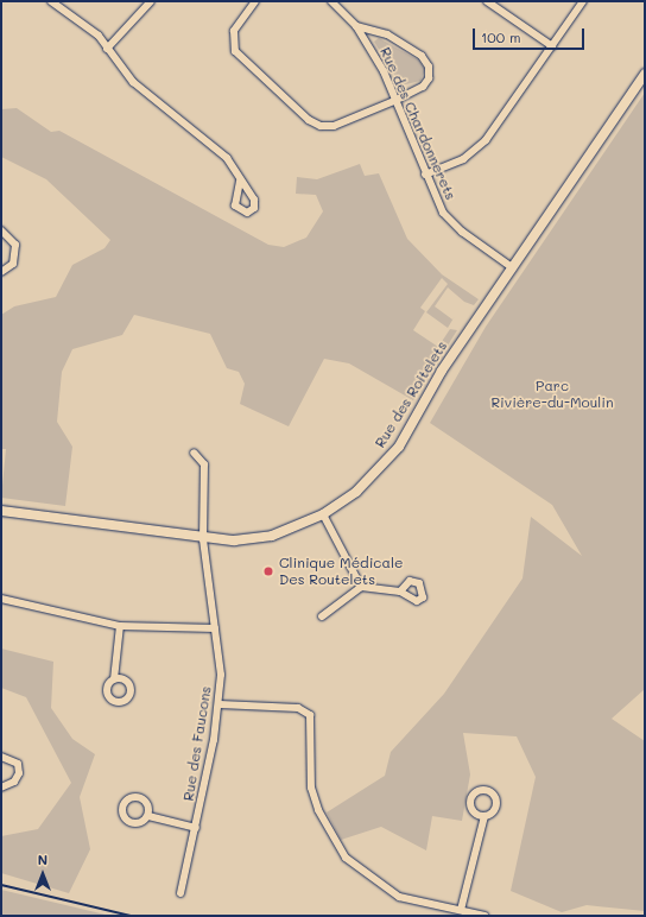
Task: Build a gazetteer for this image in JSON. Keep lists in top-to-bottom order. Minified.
{"streets":{"street":["Rue des Chardonnerets","Rue des Roitelets","Rue des Faucons"]},"crossings":[["Rue des Chardonnerets","Rue des Roitelets"],["Rue des Roitelets","Rue des Faucons"]],"parks":["Parc Rivière-du-Moulin"],"places":["Clinique Médicale Des Routelets"],"scale_bar":"100 m","north":"top"}
